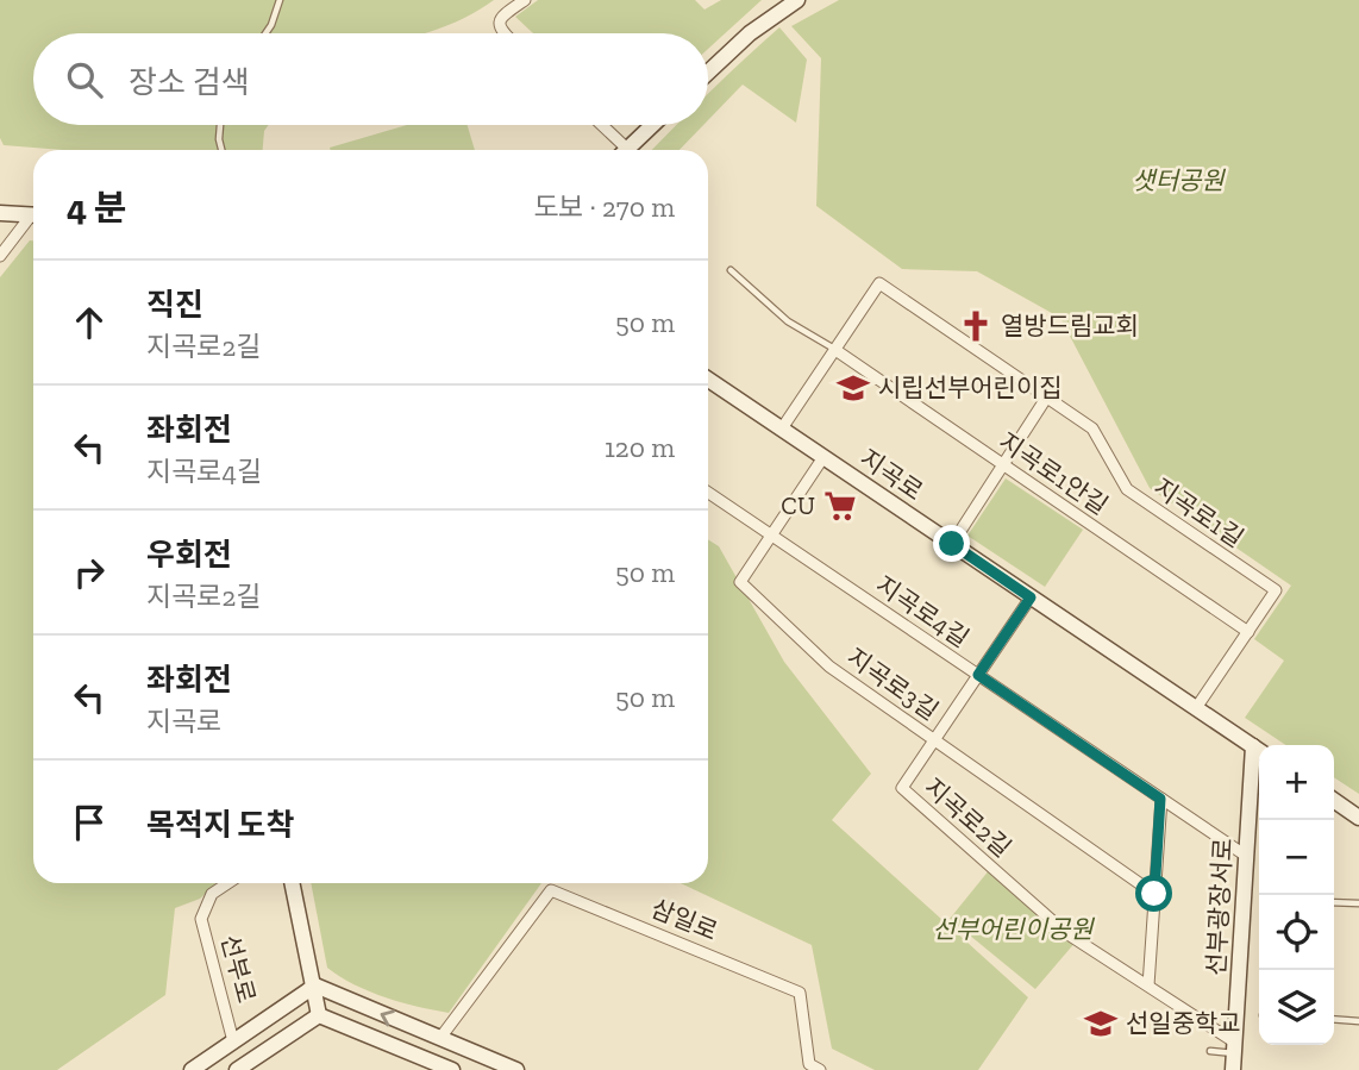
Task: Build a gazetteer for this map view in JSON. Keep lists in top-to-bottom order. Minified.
{"streets":{"street":["지곡로1안길","지곡로","지곡로1길","지곡로4길","지곡로3길","지곡로2길","선부광장서로","삼일로","선부로"]},"crossings":[["지곡로1안길","지곡로1길"],["지곡로","지곡로1길"],["지곡로","지곡로3길"],["지곡로","지곡로2길"],["지곡로","선부광장서로"],["지곡로4길","지곡로3길"],["지곡로4길","지곡로2길"],["지곡로4길","선부광장서로"],["지곡로3길","지곡로2길"],["지곡로2길","선부광장서로"]],"parks":["샛터공원","선부어린이공원"],"places":{"church":["열방드림교회"],"school or university":["시립선부어린이집","선일중학교"],"supermarket":["CU"]},"page":{"search":"장소 검색","heading":["4 분","도보 · 270 m"],"list":[["직진","지곡로2길","50 m"],["좌회전","지곡로4길","120 m"],["우회전","지곡로2길","50 m"],["좌회전","지곡로","50 m"],"목적지 도착"],"map_buttons":["+","−"]}}
